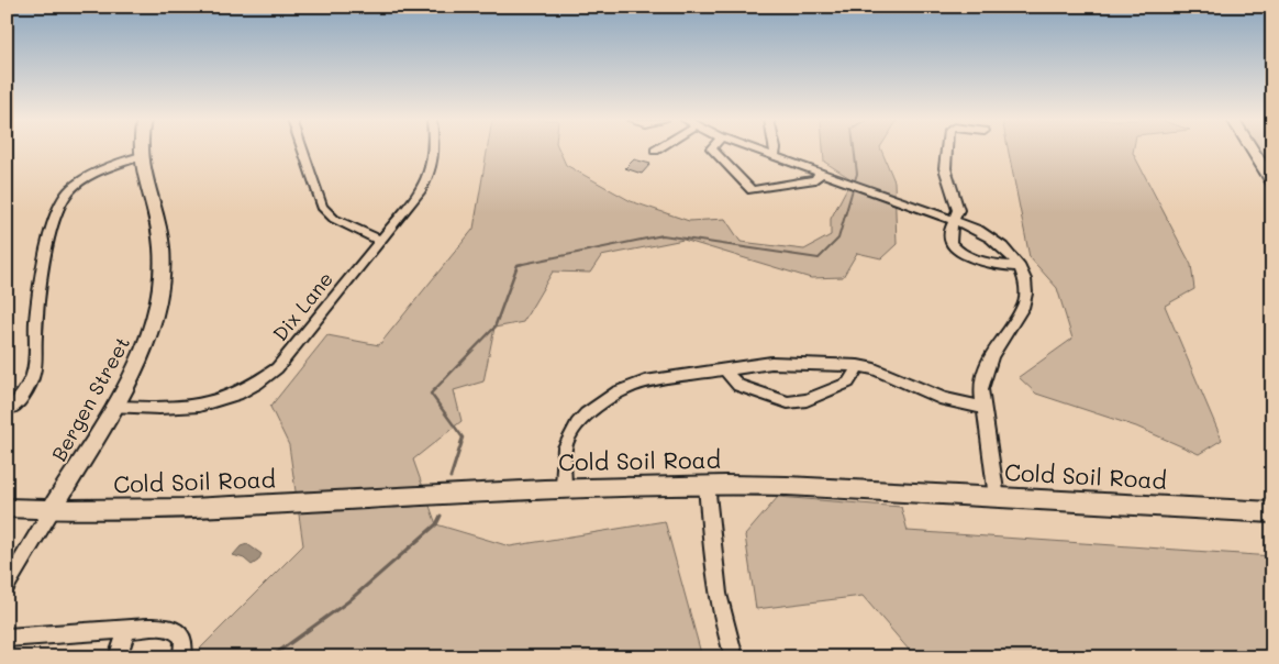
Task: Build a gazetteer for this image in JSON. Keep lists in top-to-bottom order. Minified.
{"streets":{"street":["Dix Lane","Bergen Street","Cold Soil Road"]},"crossings":[["Dix Lane","Bergen Street"],["Bergen Street","Cold Soil Road"]]}
